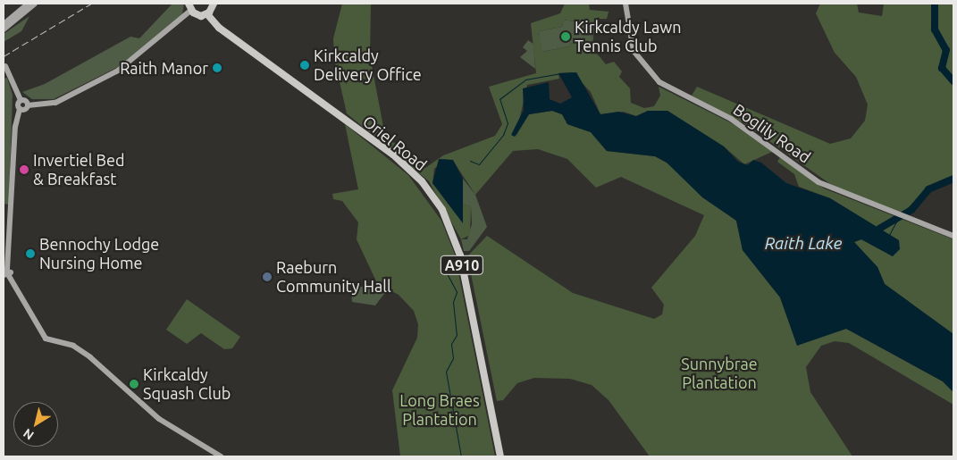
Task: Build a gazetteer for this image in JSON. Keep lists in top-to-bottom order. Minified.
{"streets":{"main road":["Oriel Road","A910"],"street":["Boglily Road"]},"water":["Raith Lake"],"parks":["Sunnybrae Plantation","Long Braes Plantation"],"places":["Kirkcaldy Lawn Tennis Club","Kirkcaldy Delivery Office","Raith Manor","Invertiel Bed & Breakfast","Bennochy Lodge Nursing Home","Raeburn Community Hall","Kirkcaldy Squash Club"],"north":"bottom left"}
